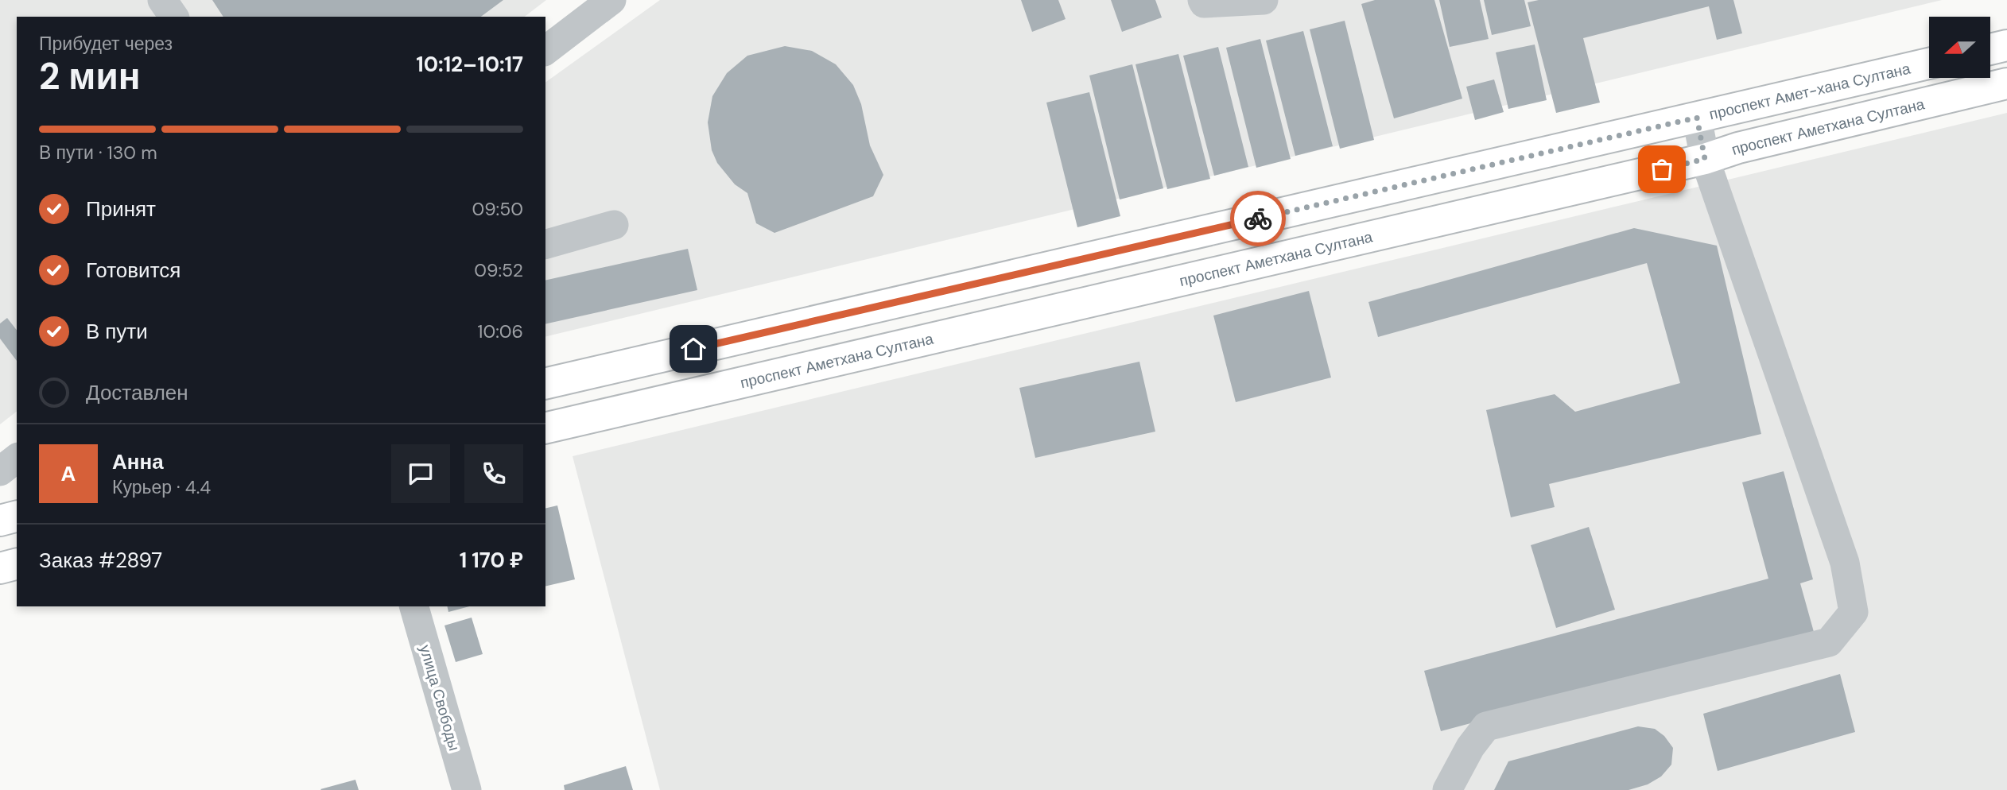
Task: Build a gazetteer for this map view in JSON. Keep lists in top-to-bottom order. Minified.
{"streets":{"main road":["проспект Амет-хана Султана","проспект Аметхана Султана"],"street":["улица Свободы"]},"north":"left","page":{"heading":["2 мин","Прибудет через","10:12–10:17"],"panel":["Анна","Курьер · 4.4","Заказ #2897","1 170 ₽"],"bar":"В пути · 130 m","list":[["Принят","09:50"],["Готовится","09:52"],["В пути","10:06"],"Доставлен"],"round":"А"}}
